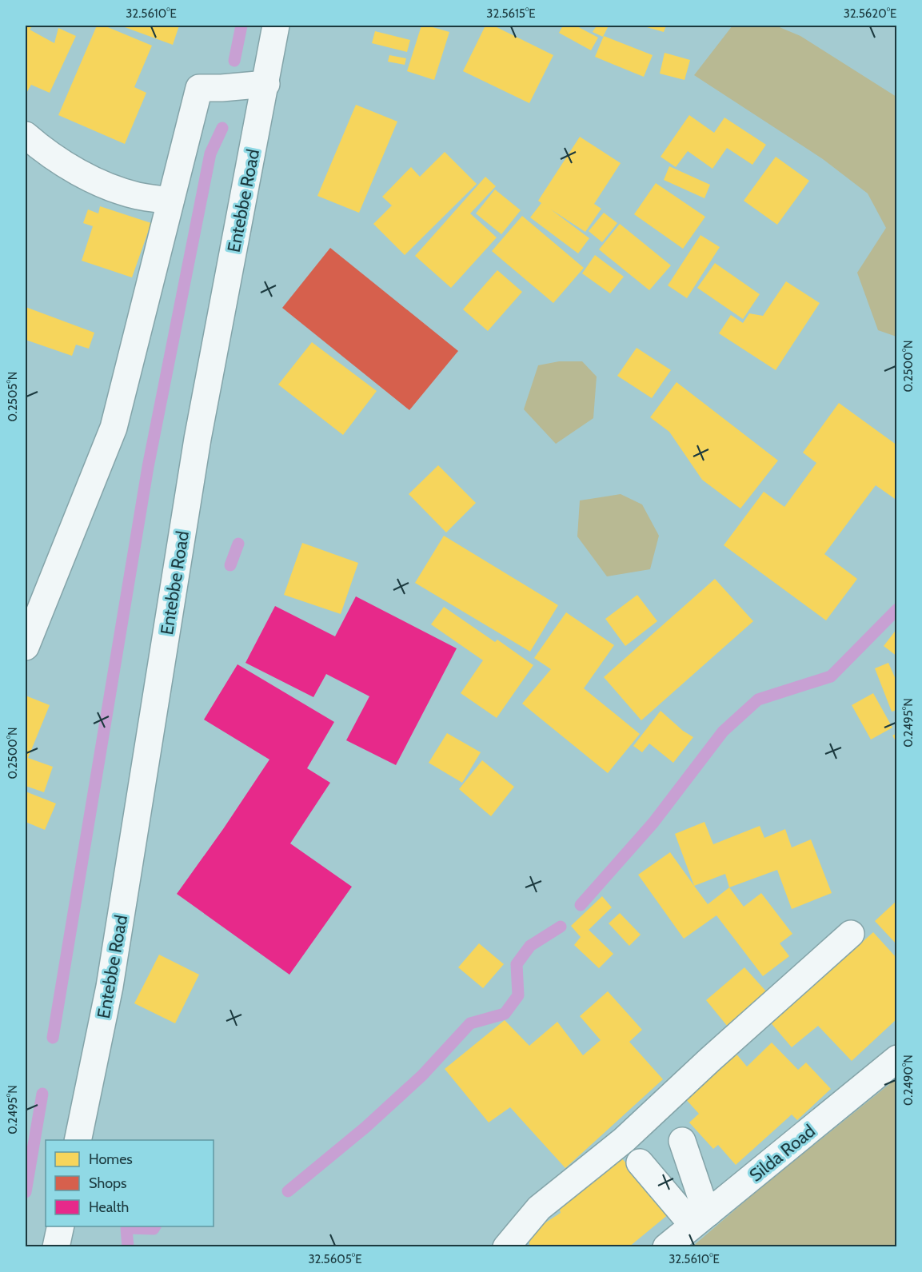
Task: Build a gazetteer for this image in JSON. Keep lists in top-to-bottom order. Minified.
{"streets":{"street":["Entebbe Road","Silda Road"]},"legend":["Homes","Shops","Health"],"coordinates":["32.5610°E","32.5615°E","32.5620°E","0.2500°N","0.2505°N","0.2495°N","0.2490°N","32.5605°E"]}
